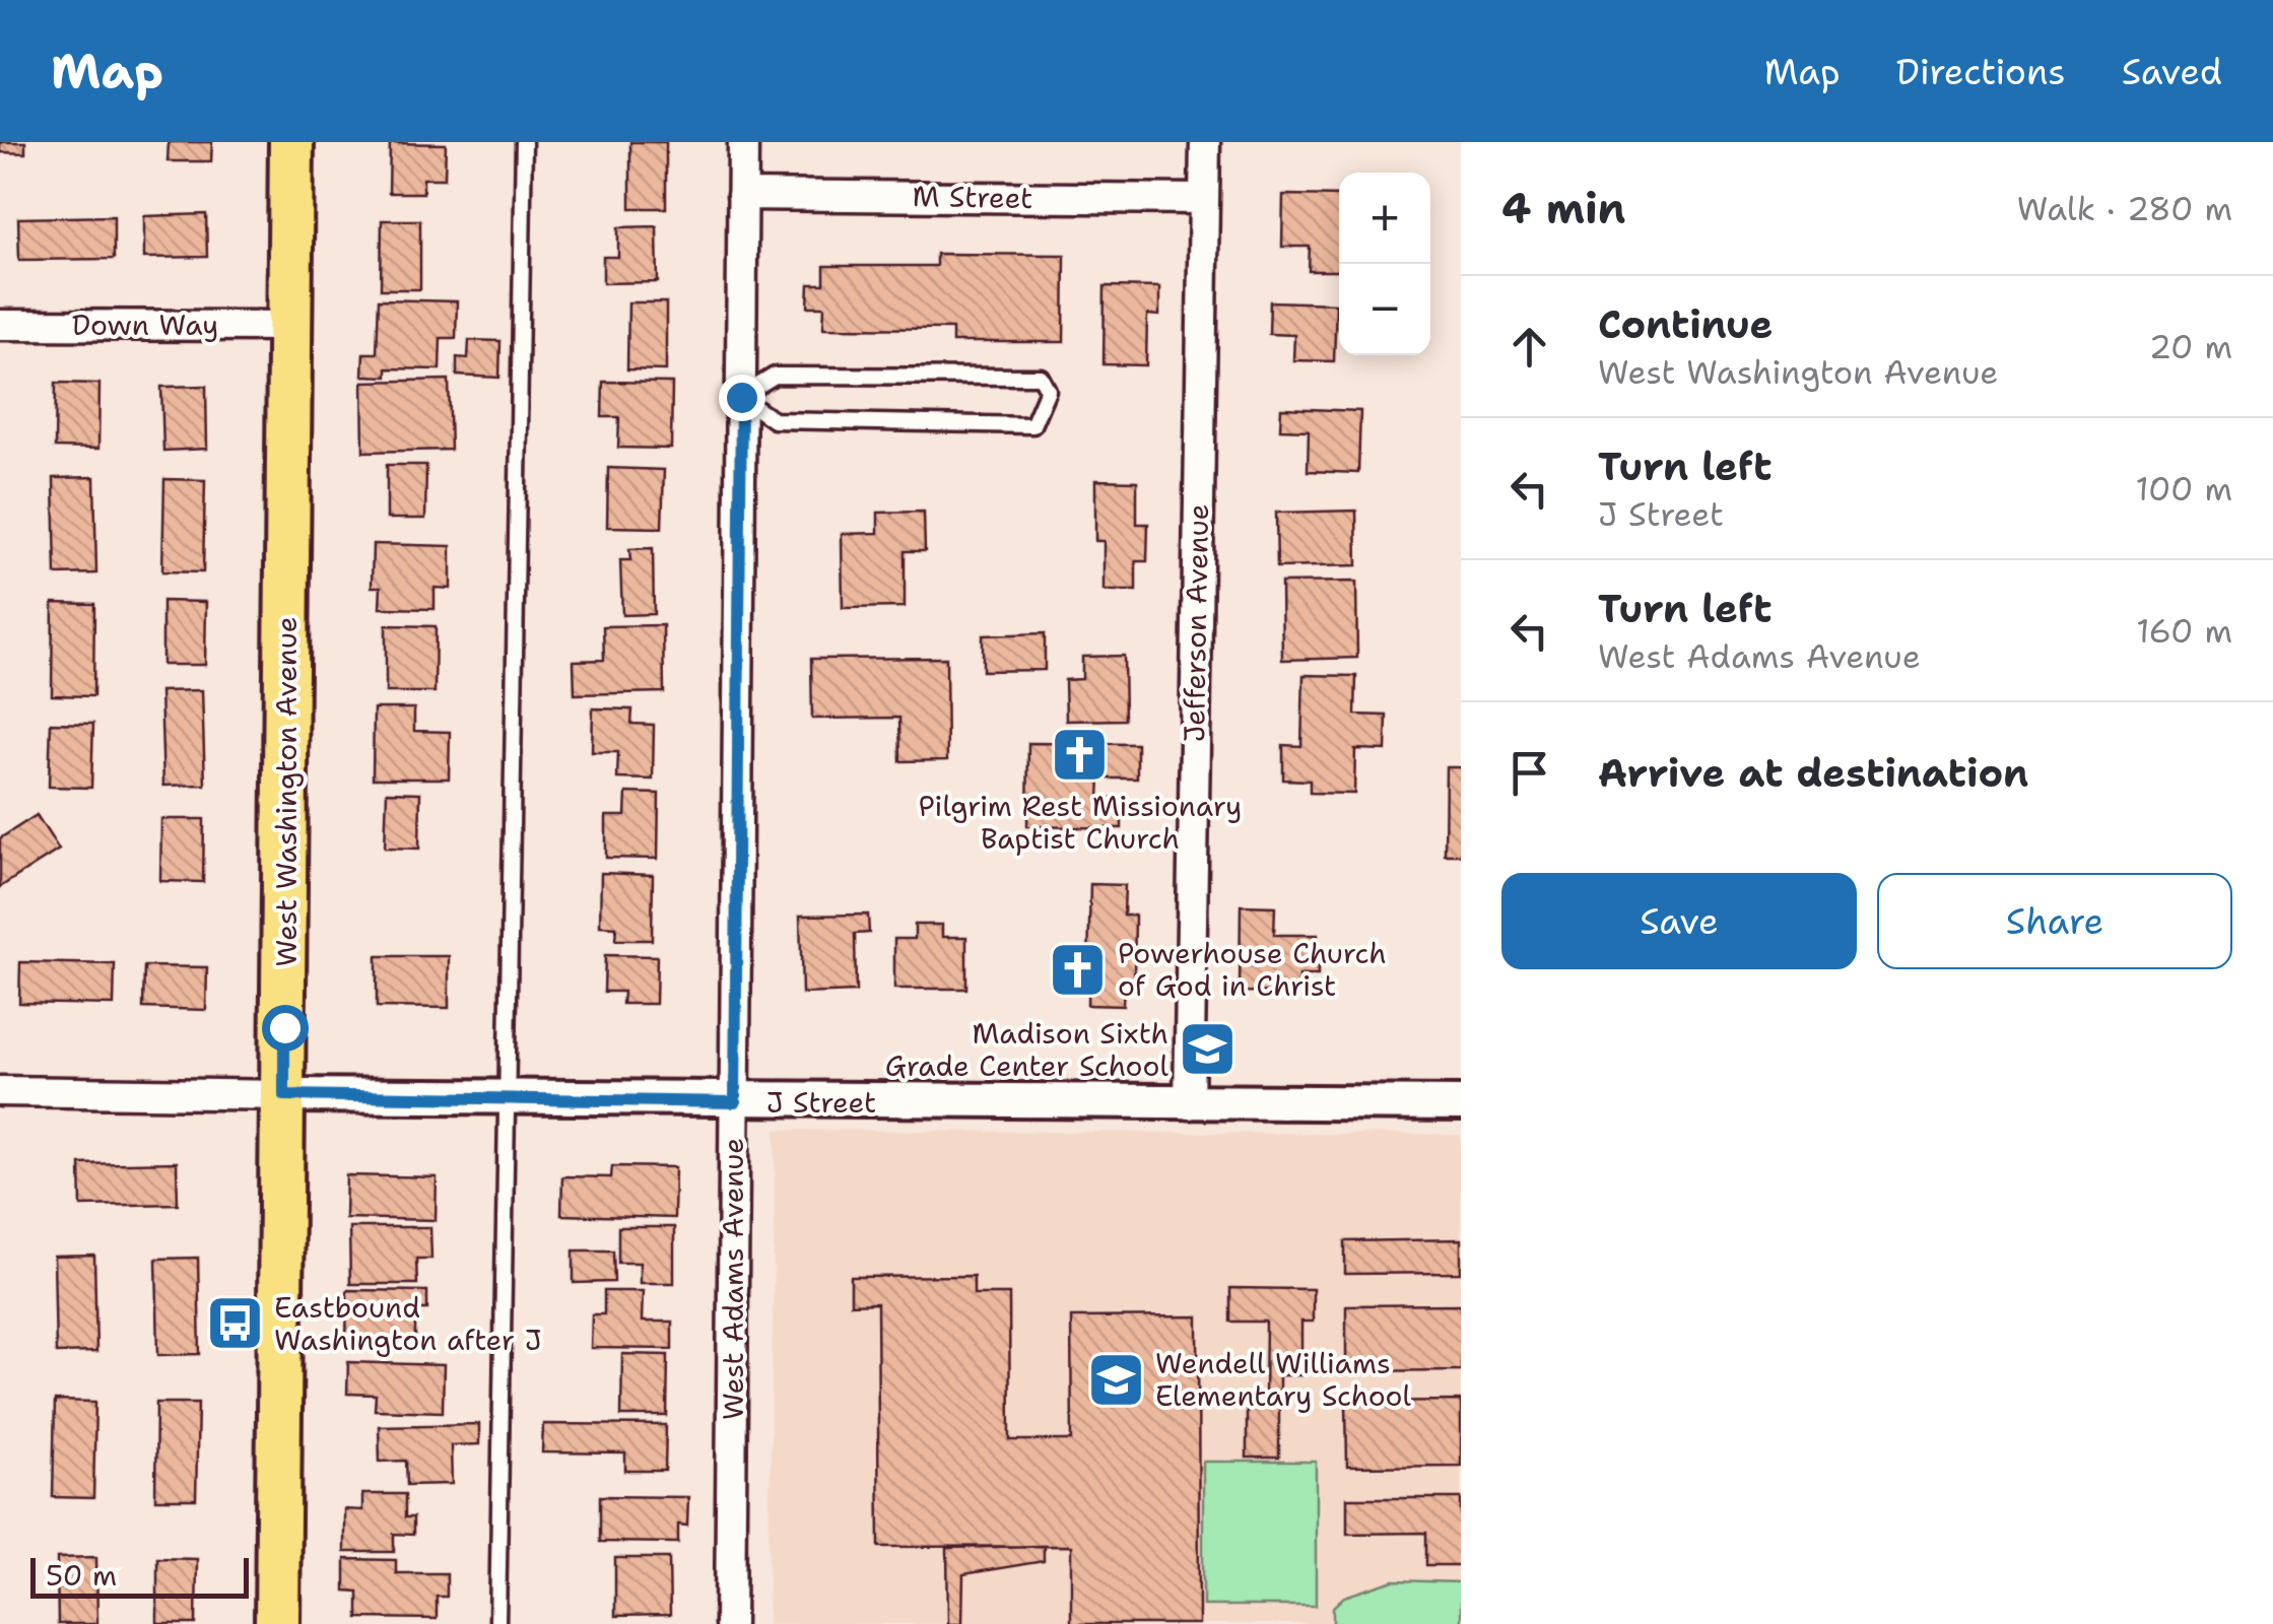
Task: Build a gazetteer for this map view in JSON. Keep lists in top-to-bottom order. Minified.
{"streets":{"main road":["West Washington Avenue"],"street":["M Street","Down Way","Jefferson Avenue","J Street","West Adams Avenue"]},"crossings":[["M Street","Jefferson Avenue"],["M Street","West Adams Avenue"],["Down Way","West Washington Avenue"],["Jefferson Avenue","J Street"],["West Washington Avenue","J Street"],["J Street","West Adams Avenue"]],"places":{"church":["Pilgrim Rest Missionary Baptist Church","Powerhouse Church of God in Christ"],"school or university":["Madison Sixth Grade Center School","Wendell Williams Elementary School"],"bus stop":["Eastbound Washington after J"]},"scale_bar":"50 m","page":{"header":"Map","nav":["Map","Directions","Saved"],"heading":["4 min","Walk · 280 m"],"map_buttons":["+","−"],"list":[["Continue","West Washington Avenue","20 m"],["Turn left","J Street","100 m"],["Turn left","West Adams Avenue","160 m"],"Arrive at destination"],"buttons":["Save","Share"],"scale":"50 m"}}
